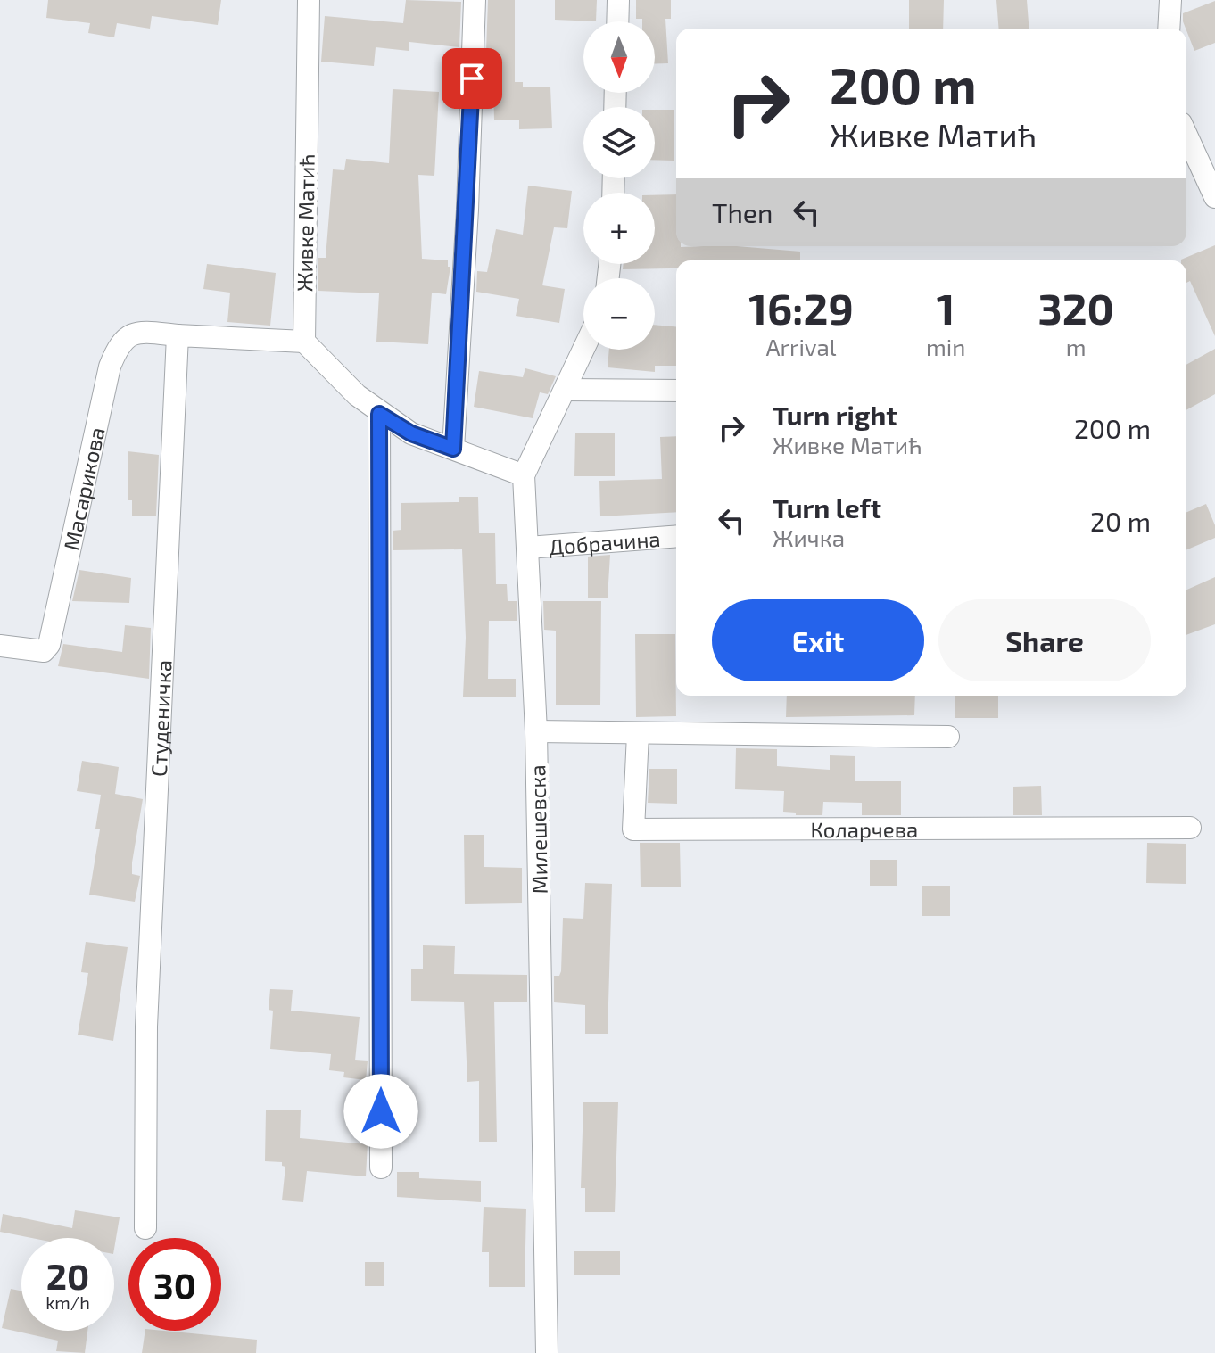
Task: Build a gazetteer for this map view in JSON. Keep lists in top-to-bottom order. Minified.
{"streets":{"street":["Живке Матић","Масарикова","Добрачина","Студеничка","Коларчева","Милешевска"]},"crossings":[["Масарикова","Студеничка"],["Добрачина","Милешевска"]],"north":"bottom","page":{"map_buttons":["+","−"],"turn":["200 m","Живке Матић"],"then":"Then","eta":["16:29","Arrival","1","min","320","m"],"list":[{"name":"Turn right","note":"Живке Матић","value":"200 m"},{"name":"Turn left","note":"Жичка","value":"20 m"}],"buttons":["Exit","Share"],"speed":"20 km/h","limit":"30"}}
